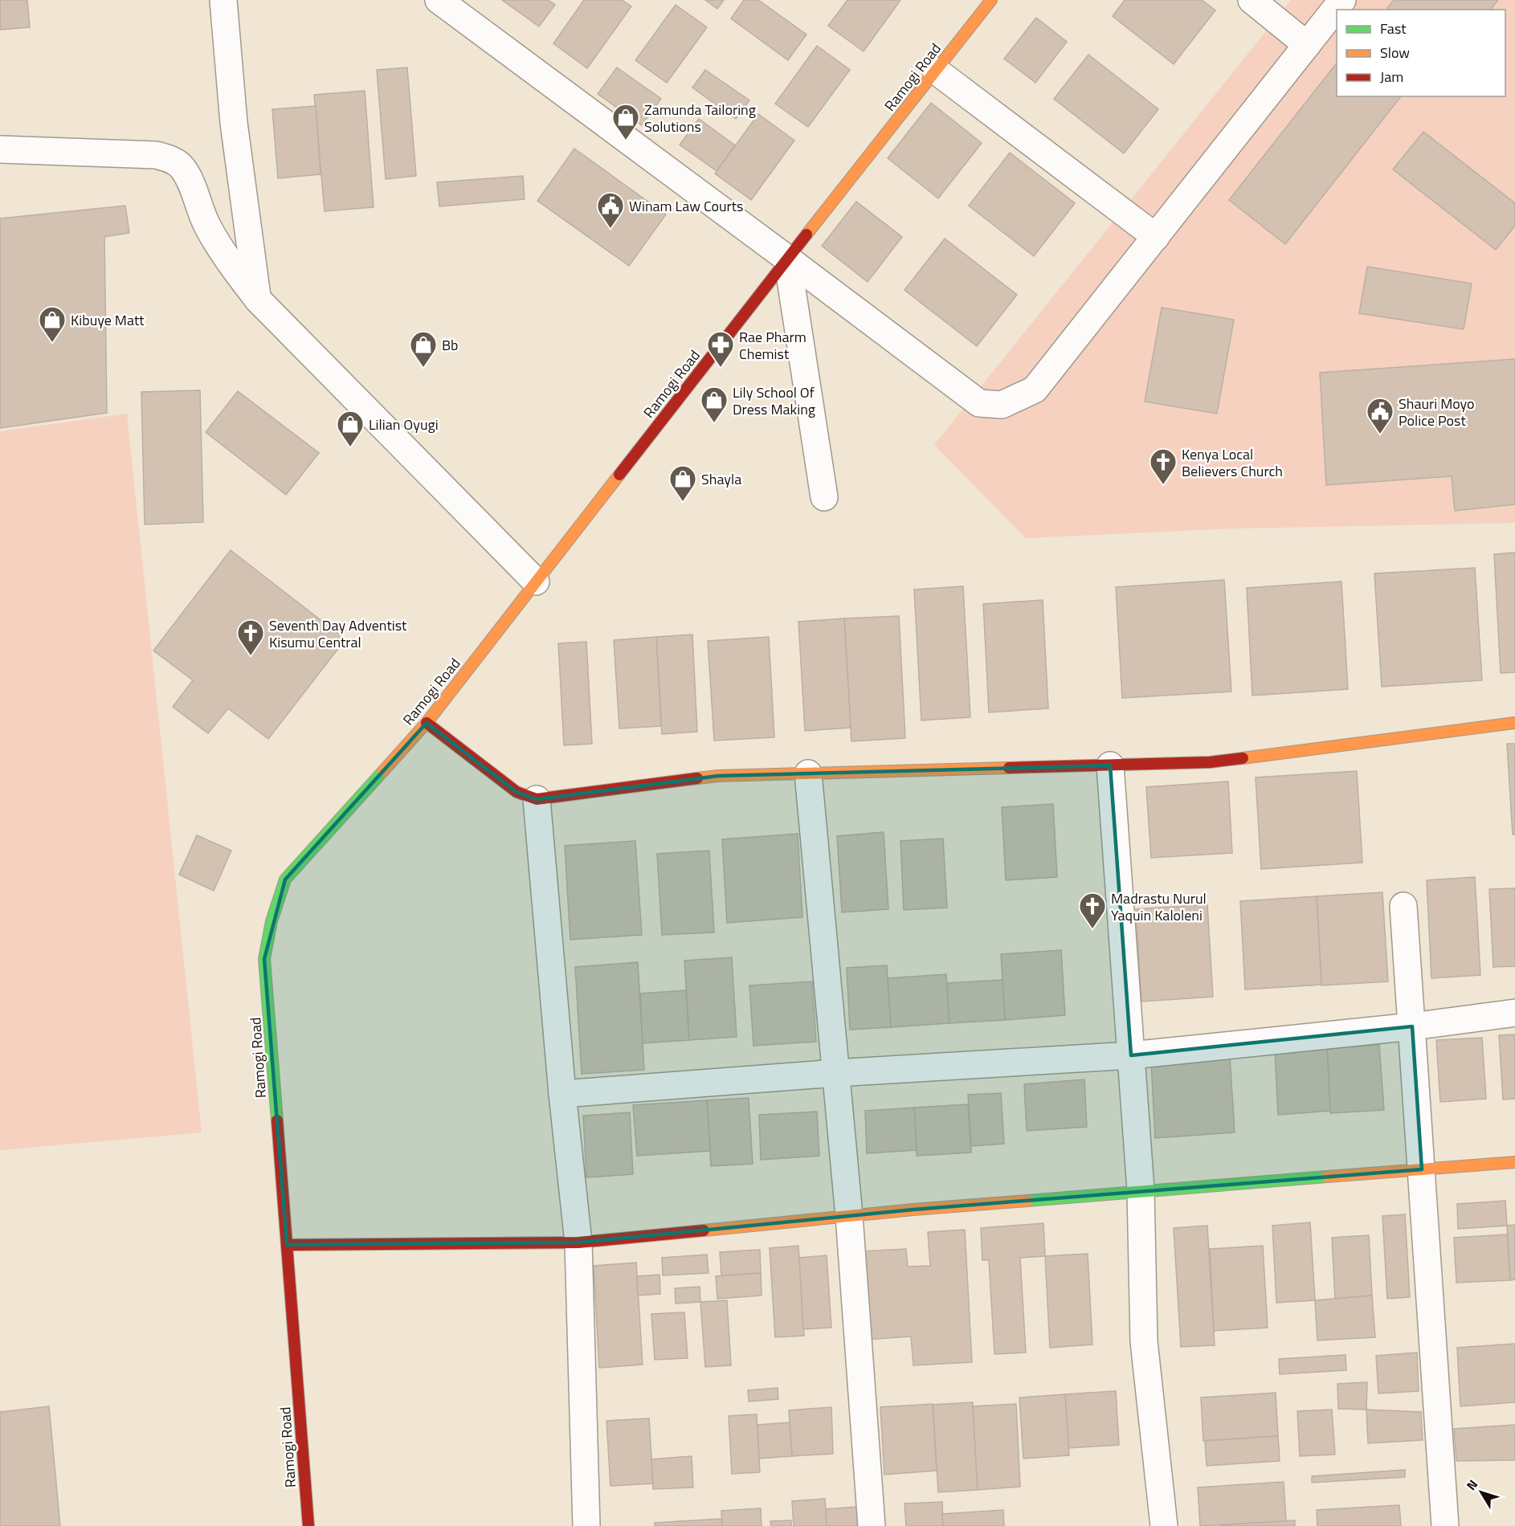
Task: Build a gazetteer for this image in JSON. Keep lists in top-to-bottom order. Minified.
{"streets":{"street":["Ramogi Road"]},"places":{"shop":["Zamunda Tailoring Solutions","Kibuye Matt","Bb","Lily School Of Dress Making","Lilian Oyugi","Shayla"],"public building":["Winam Law Courts","Shauri Moyo Police Post"],"pharmacy":["Rae Pharm Chemist"],"church":["Kenya Local Believers Church","Seventh Day Adventist Kisumu Central","Madrastu Nurul Yaquin Kaloleni"]},"legend":["Fast","Slow","Jam"],"north":"top left"}
